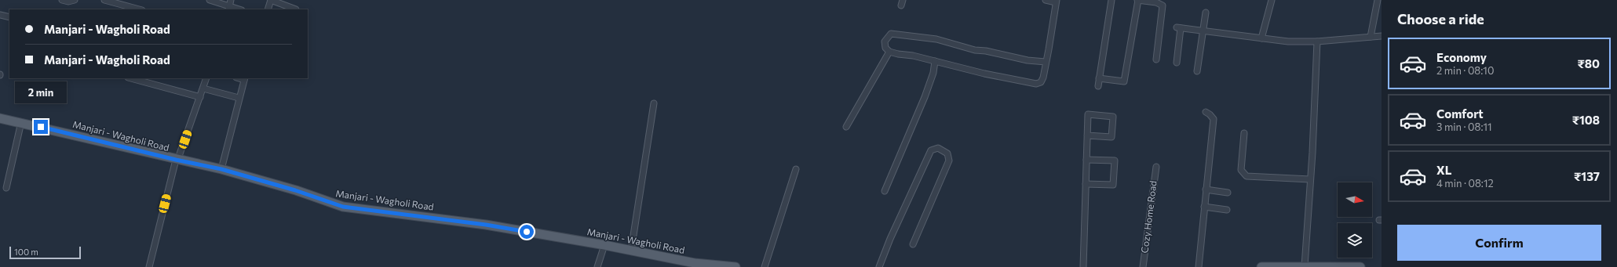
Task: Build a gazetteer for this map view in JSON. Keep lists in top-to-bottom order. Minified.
{"streets":{"main road":["Manjari - Wagholi Road"],"street":["Cozy Home Road"]},"scale_bar":"100 m","north":"right","page":{"heading":"Choose a ride","banner":["Manjari - Wagholi Road","Manjari - Wagholi Road"],"list":[{"name":"Economy","note":"2 min · 08:10","value":"₹80"},{"name":"Comfort","note":"3 min · 08:11","value":"₹108"},{"name":"XL","note":"4 min · 08:12","value":"₹137"}],"bubble":"2 min","buttons":"Confirm","scale":"100 m"}}
